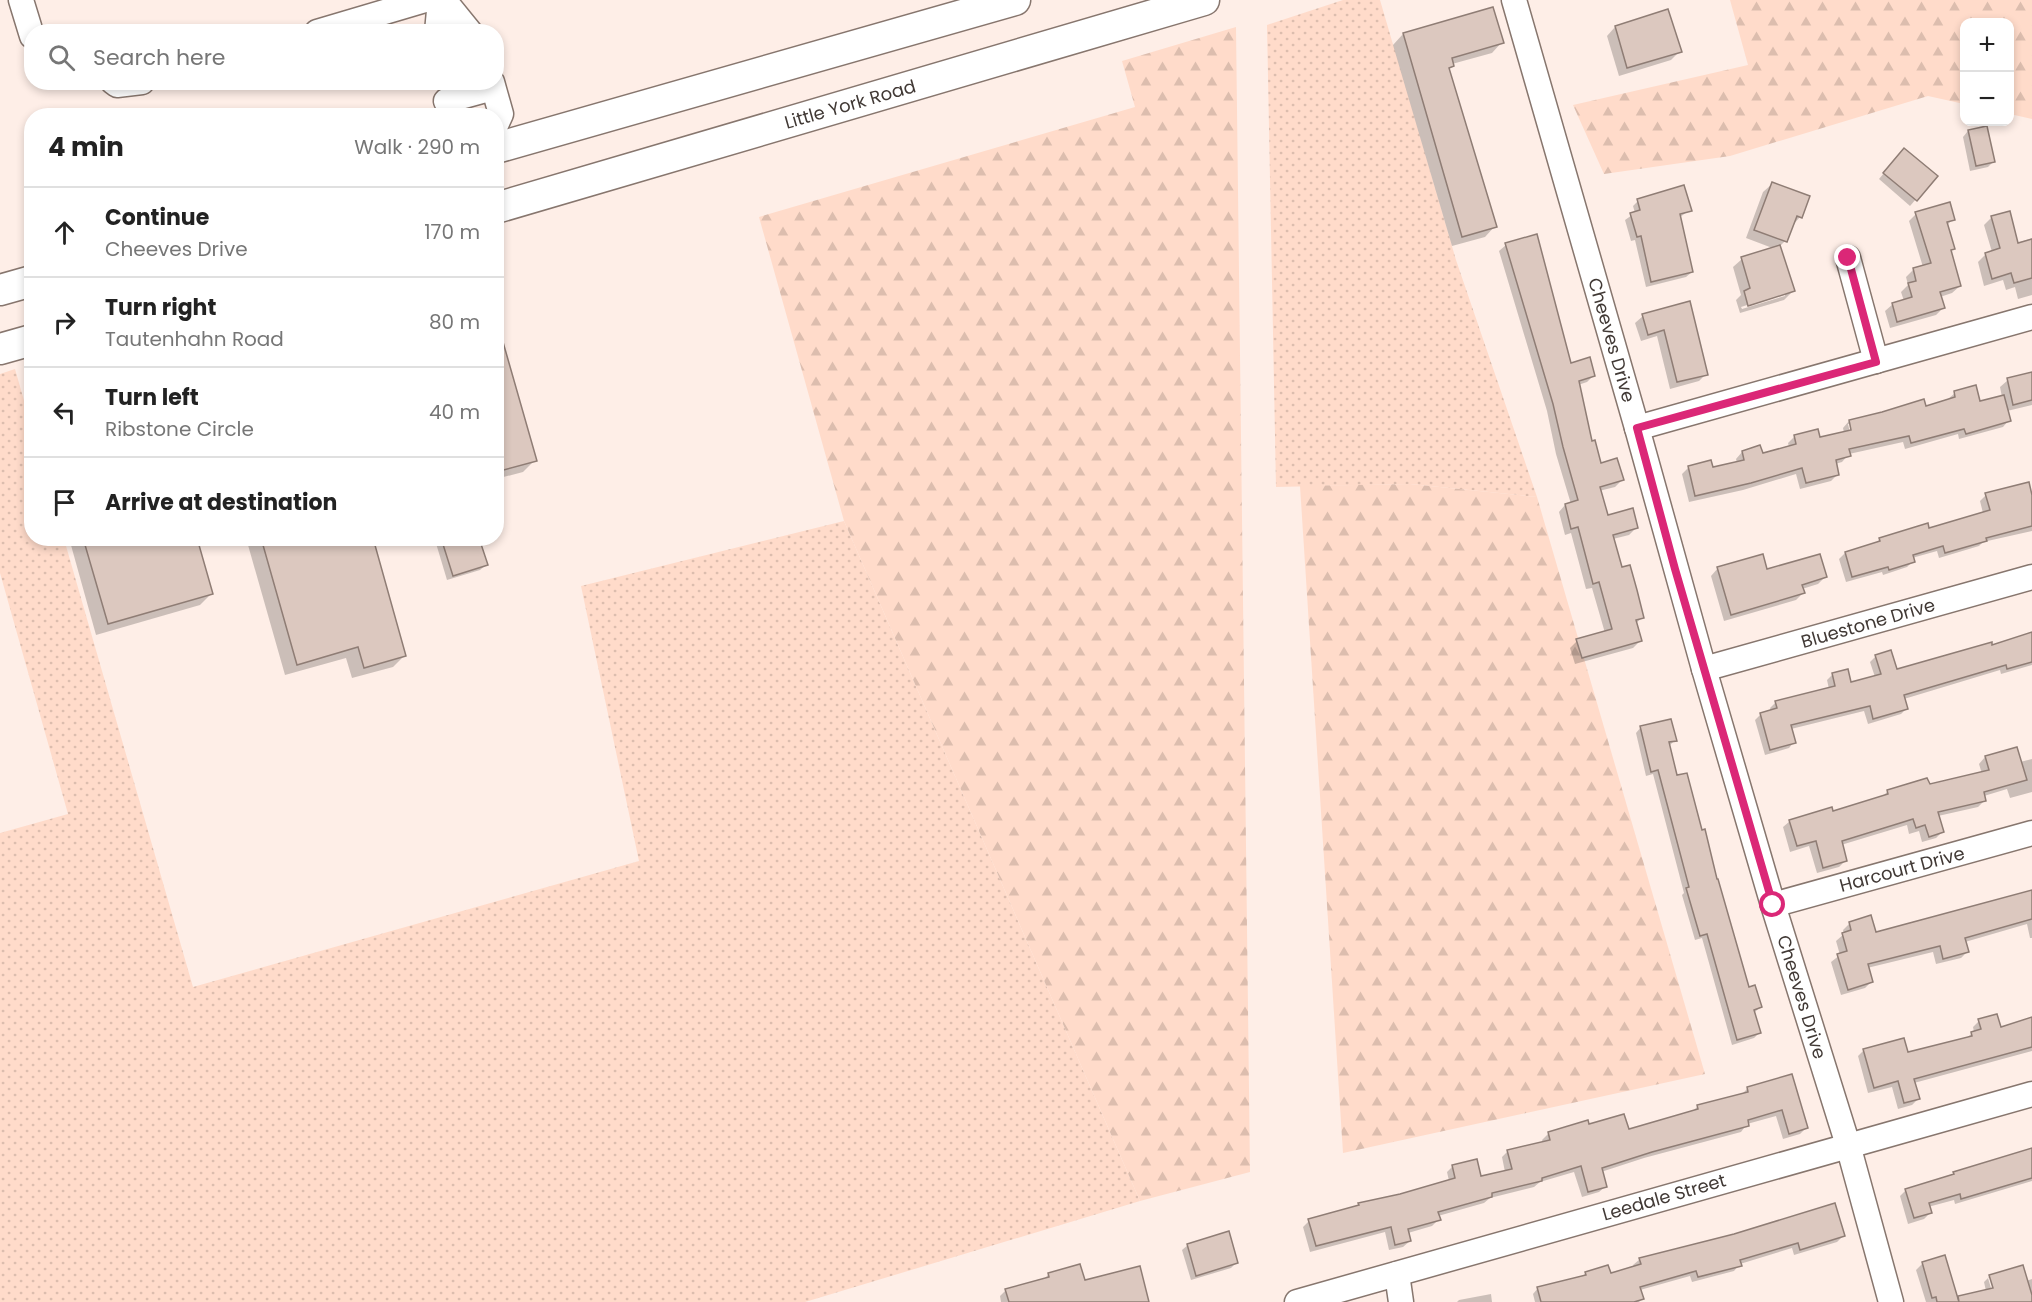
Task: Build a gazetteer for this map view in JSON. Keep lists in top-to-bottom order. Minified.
{"streets":{"main road":["Little York Road"],"street":["Cheeves Drive","Bluestone Drive","Harcourt Drive","Leedale Street"]},"crossings":[["Cheeves Drive","Bluestone Drive"],["Cheeves Drive","Harcourt Drive"],["Cheeves Drive","Leedale Street"]],"page":{"map_buttons":["+","−"],"search":"Search here","heading":["4 min","Walk · 290 m"],"list":[["Continue","Cheeves Drive","170 m"],["Turn right","Tautenhahn Road","80 m"],["Turn left","Ribstone Circle","40 m"],"Arrive at destination"]}}
